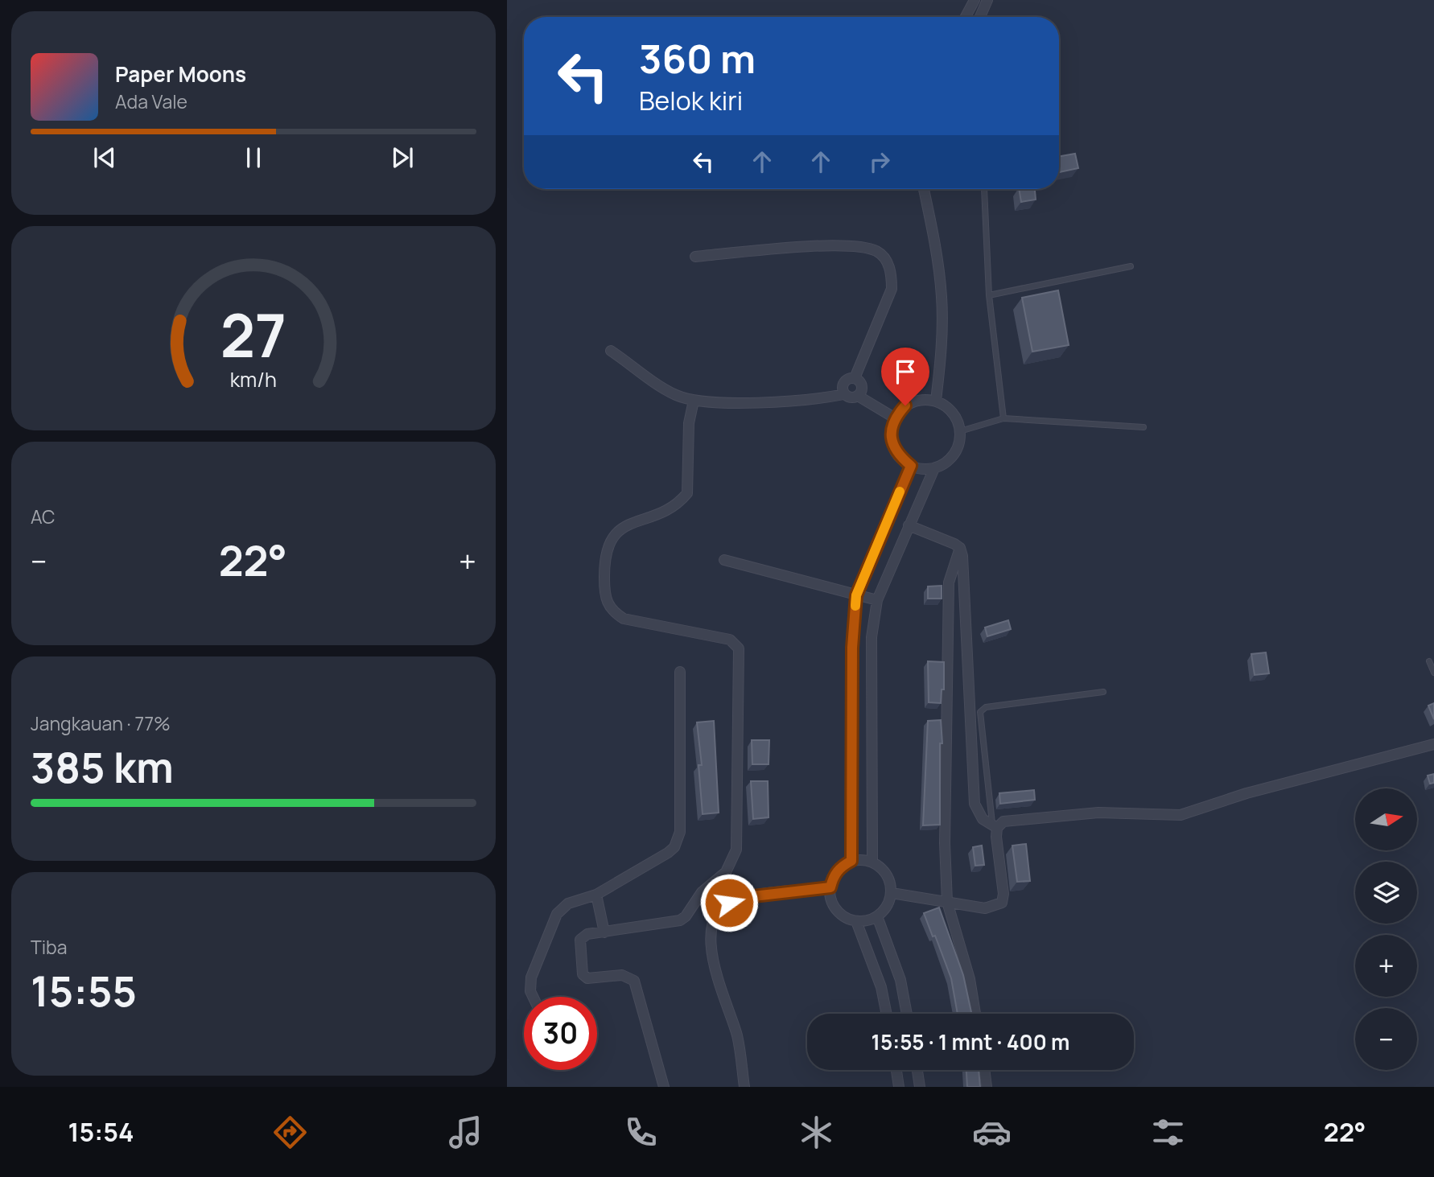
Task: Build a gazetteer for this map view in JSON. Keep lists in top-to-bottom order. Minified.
{"north":"right","page":{"turn":["360 m","Belok kiri"],"song":["Paper Moons","Ada Vale"],"tile":["AC",["Jangkauan · 77%","385 km"],["Tiba","15:55"]],"heat":["−","22°","+"],"map_buttons":["+","−"],"limit":"30","trip":"15:55 · 1 mnt · 400 m","tabs":["15:54","22°"],"gauge":["27","km/h"]}}
